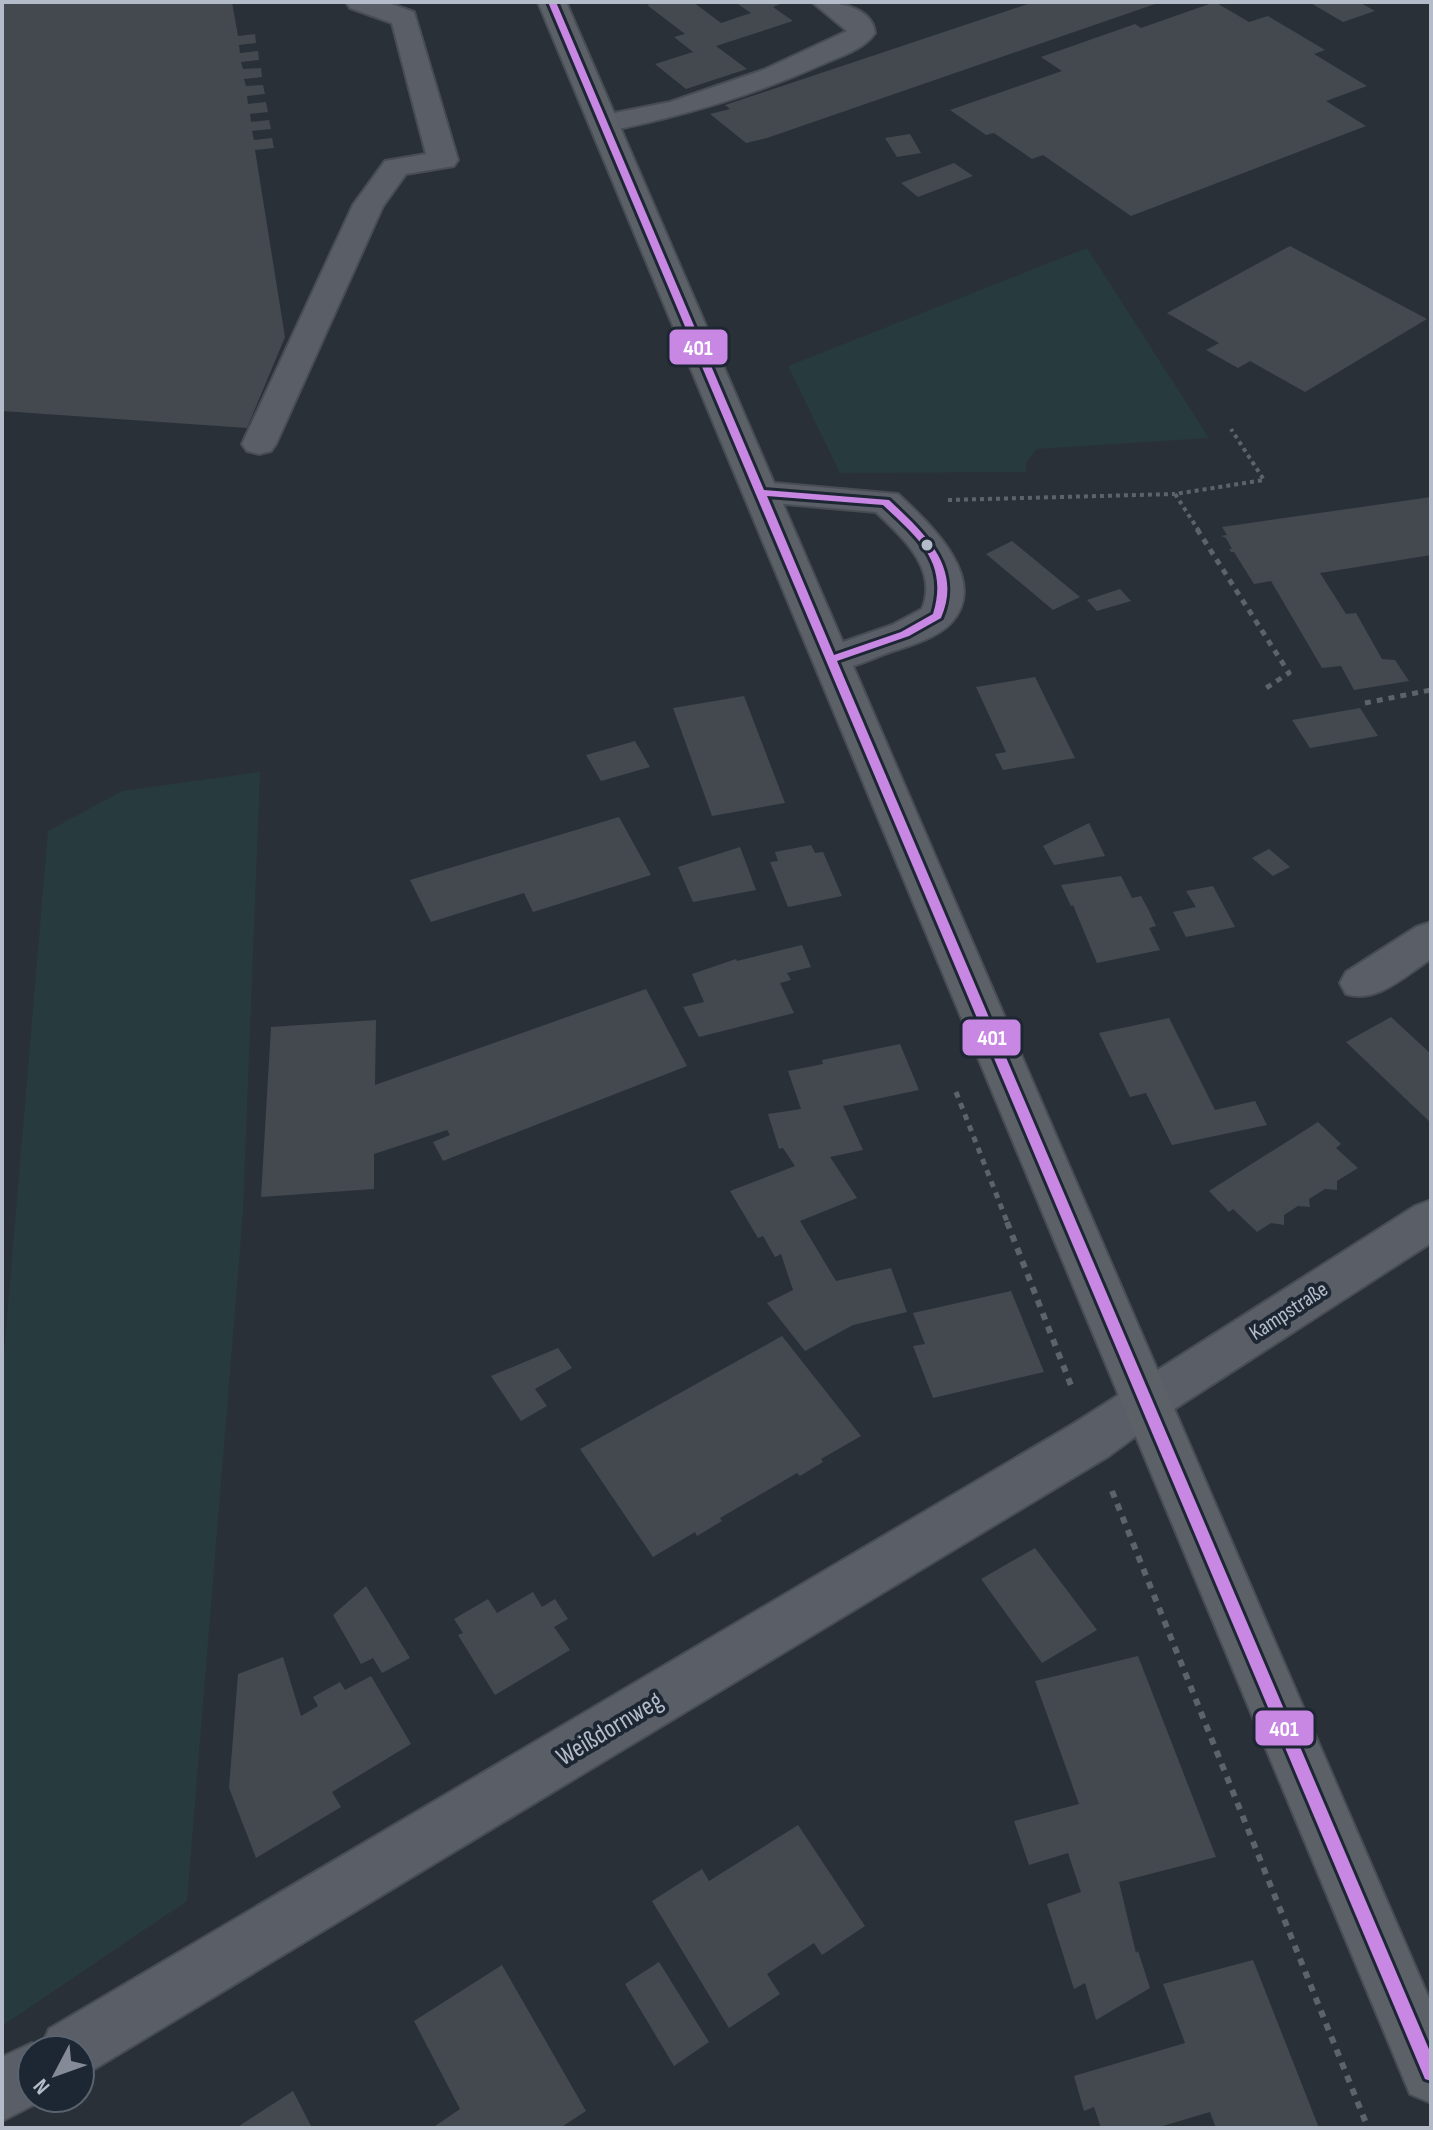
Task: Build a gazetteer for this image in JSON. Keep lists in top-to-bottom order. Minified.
{"streets":{"street":["Kampstraße","Weißdornweg"]},"crossings":[["Kampstraße","Weißdornweg"]],"lines":["transit line 401"],"north":"bottom left"}
